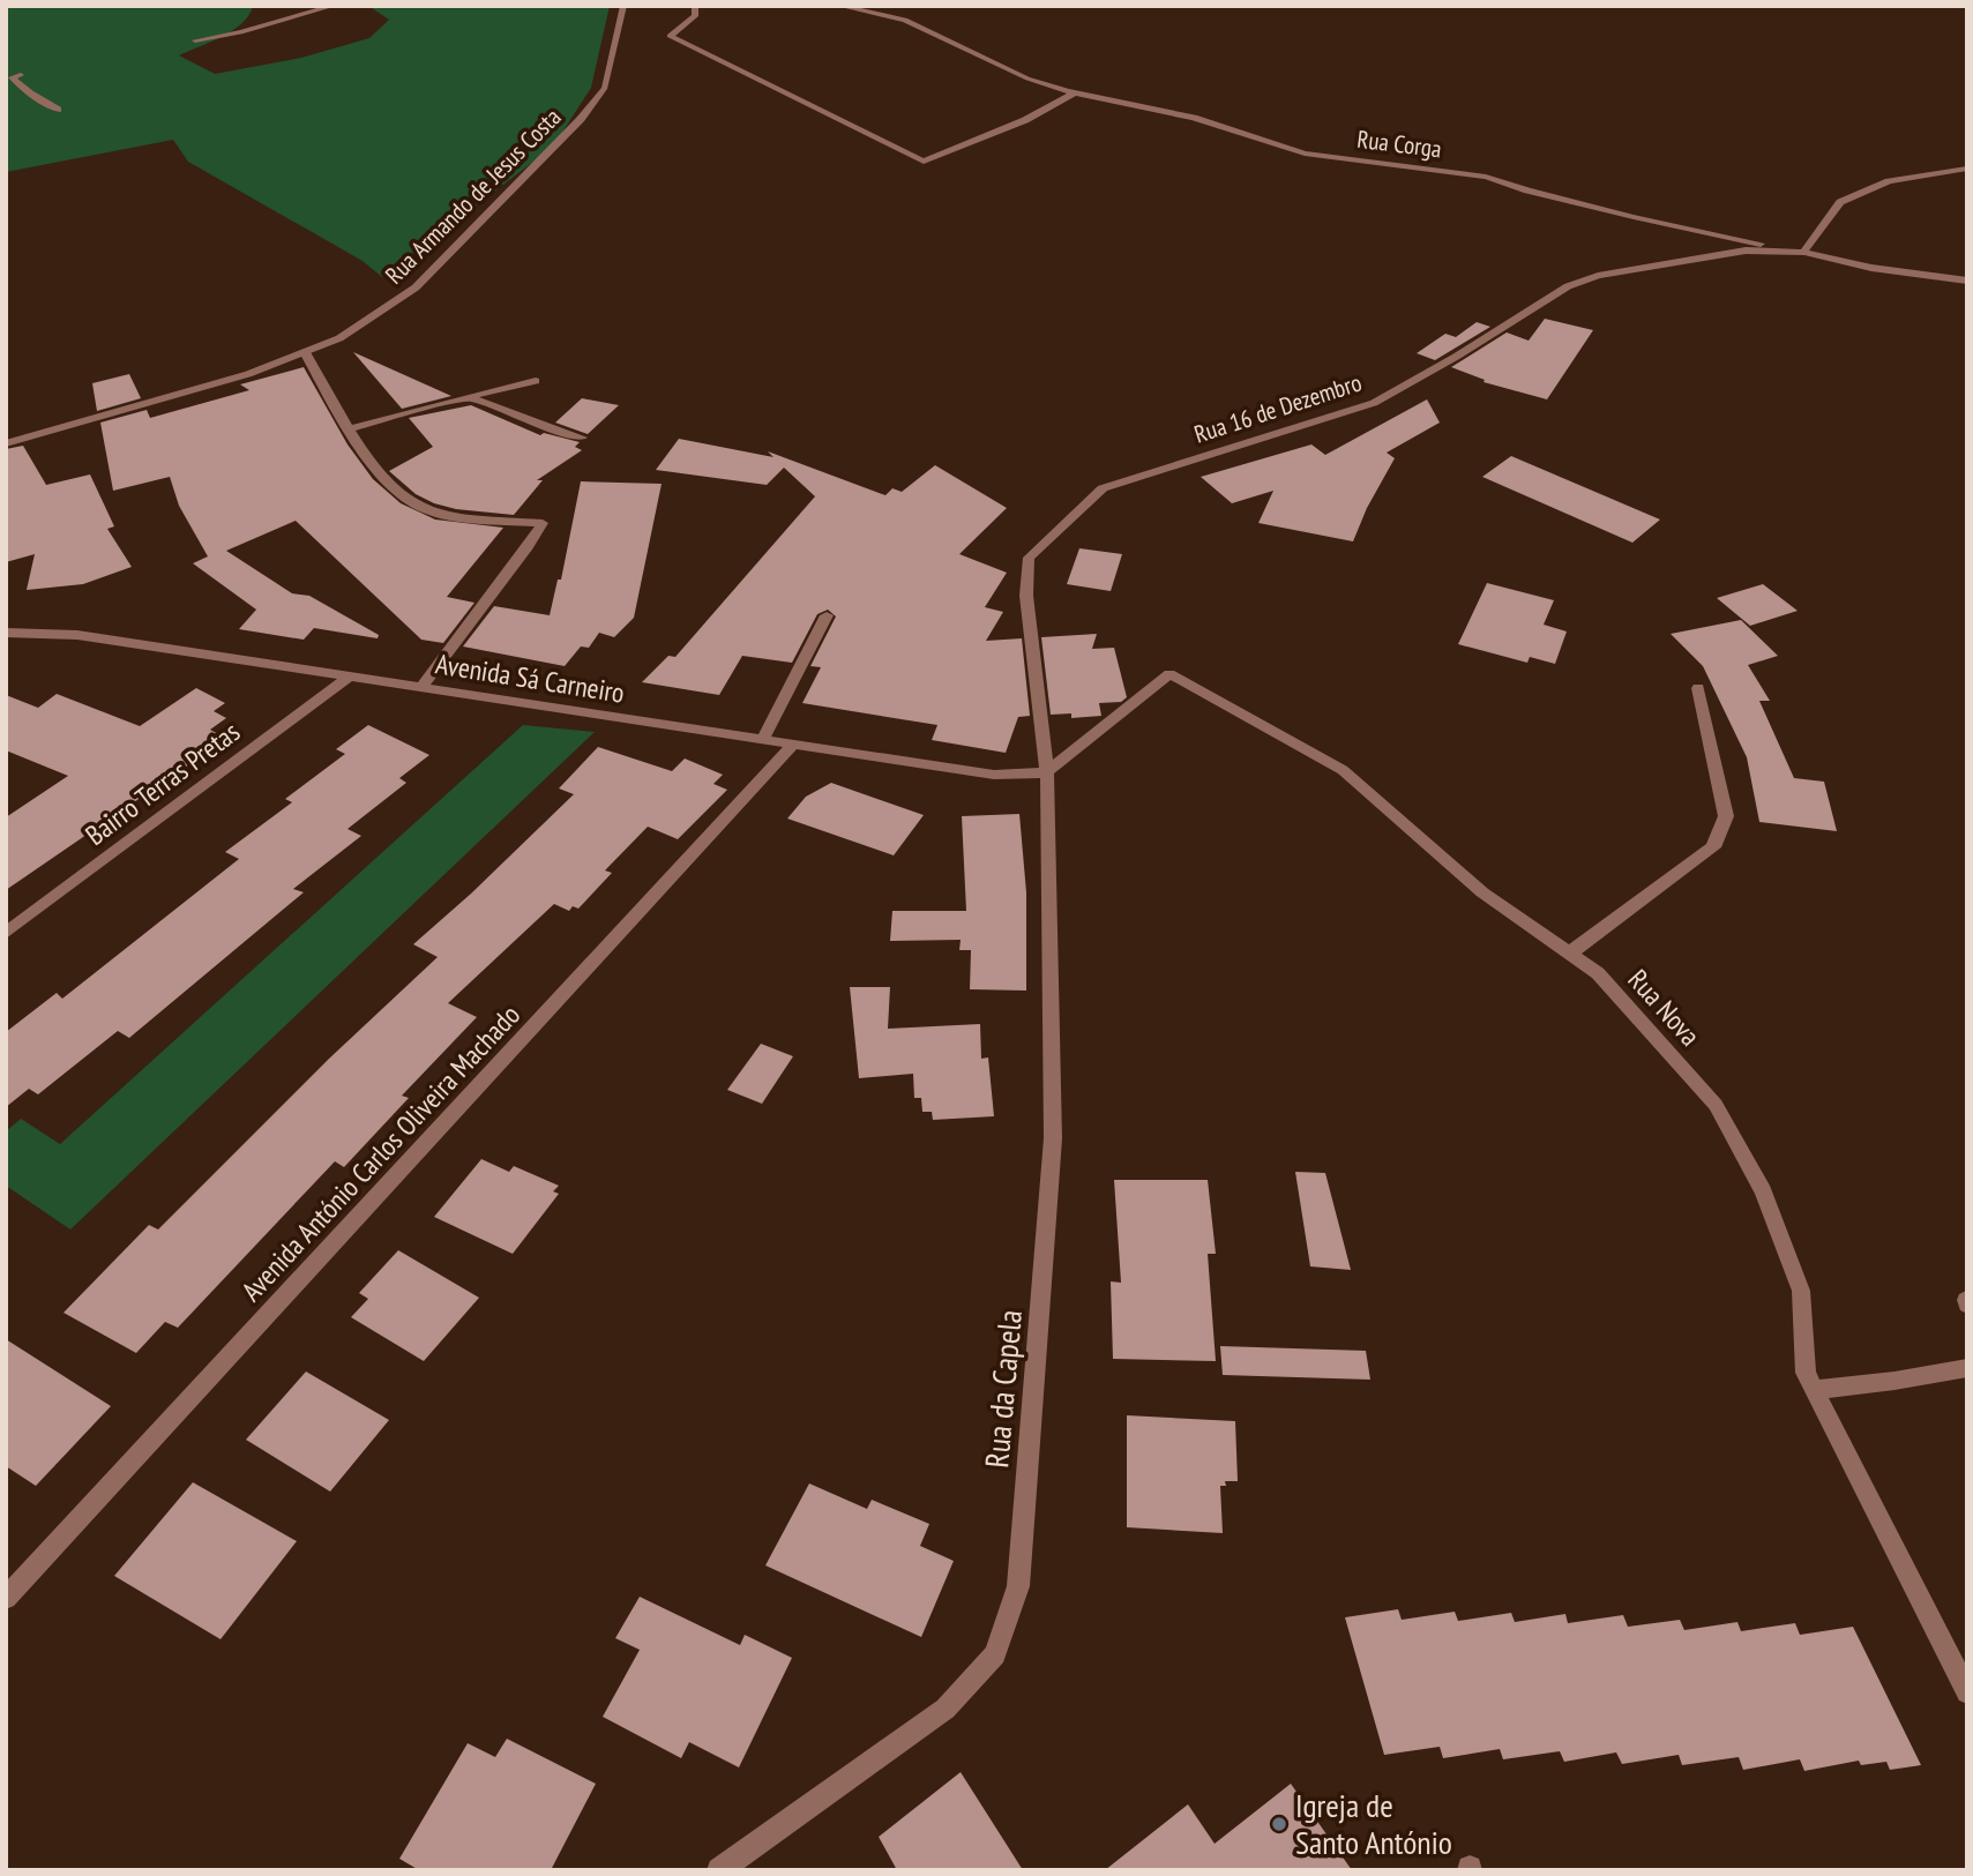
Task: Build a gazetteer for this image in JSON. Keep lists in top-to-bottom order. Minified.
{"streets":{"street":["Rua Corga","Rua Armando de Jesus Costa","Rua 16 de Dezembro","Avenida Sá Carneiro","Bairro Terras Pretas","Rua Nova","Avenida António Carlos Oliveira Machado","Rua da Capela"]},"crossings":[["Rua Corga","Rua 16 de Dezembro"],["Rua 16 de Dezembro","Avenida Sá Carneiro"],["Rua 16 de Dezembro","Rua Nova"],["Rua 16 de Dezembro","Rua da Capela"],["Avenida Sá Carneiro","Bairro Terras Pretas"],["Avenida Sá Carneiro","Rua Nova"],["Avenida Sá Carneiro","Avenida António Carlos Oliveira Machado"],["Avenida Sá Carneiro","Rua da Capela"],["Rua Nova","Rua da Capela"]],"places":["Igreja de Santo António"]}
